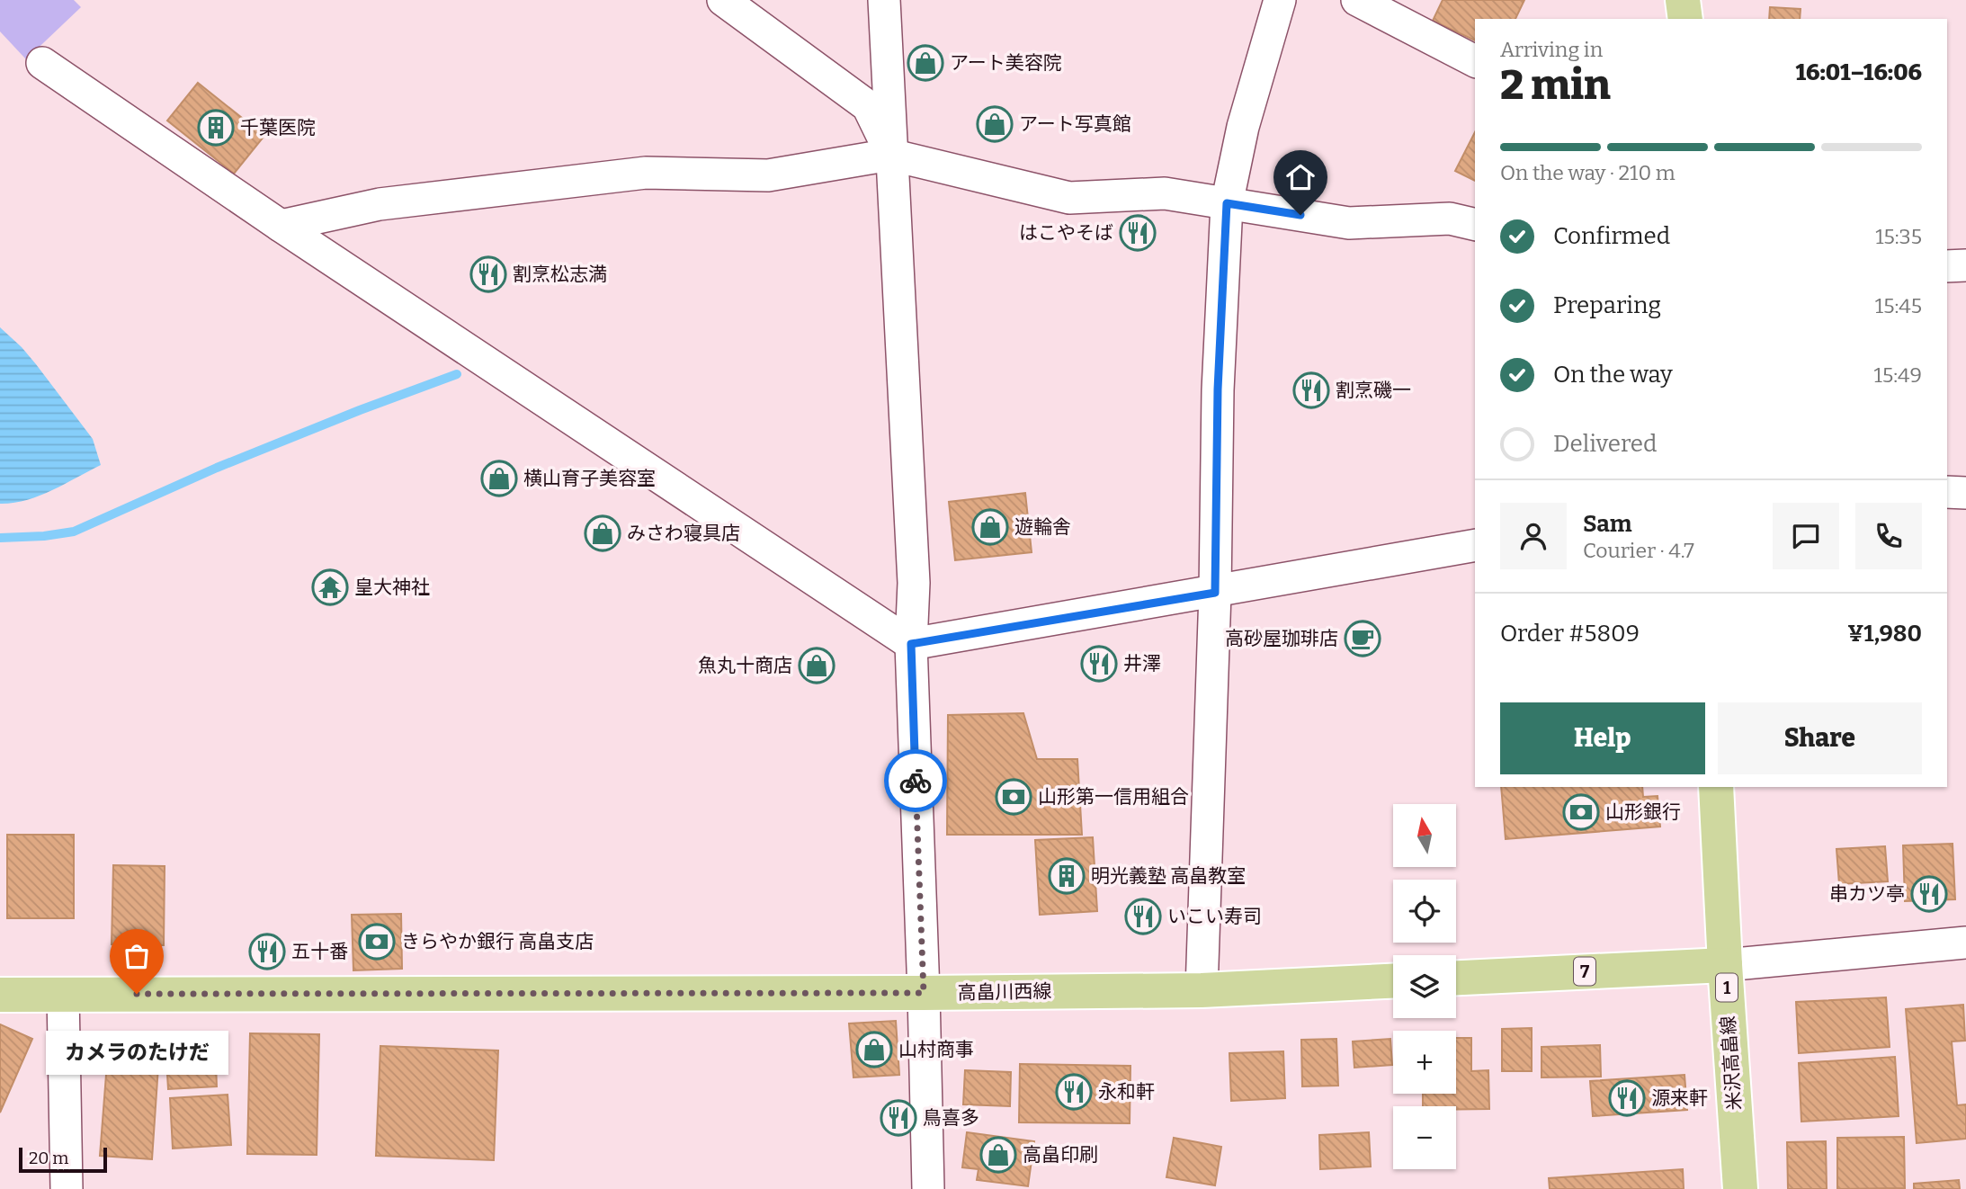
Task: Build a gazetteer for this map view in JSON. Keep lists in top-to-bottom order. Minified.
{"streets":{"main road":["7","1","高畠川西線","米沢高畠線"]},"crossings":[["7","米沢高畠線"]],"places":{"shop":["アート美容院","アート写真館","横山育子美容室","遊輪舎","みさわ寝具店","魚丸十商店","山村商事","高畠印刷"],"building":["千葉医院","明光義塾 高畠教室"],"restaurant":["はこやそば","割烹松志満","割烹磯一","井澤","串カツ亭","いこい寿司","五十番","永和軒","源来軒","鳥喜多"],"temple":["皇大神社"],"cafe":["高砂屋珈琲店"],"bank":["山形第一信用組合","山形銀行","きらやか銀行 高畠支店"],"other":["カメラのたけだ"]},"scale_bar":"20 m","north":"top","page":{"heading":["2 min","Arriving in","16:01–16:06"],"panel":["Sam","Courier · 4.7","Order #5809","¥1,980"],"bar":"On the way · 210 m","list":[["Confirmed","15:35"],["Preparing","15:45"],["On the way","15:49"],"Delivered"],"buttons":["Help","Share"],"map_buttons":["+","−"],"bubble":"カメラのたけだ","scale":"20 m"}}
